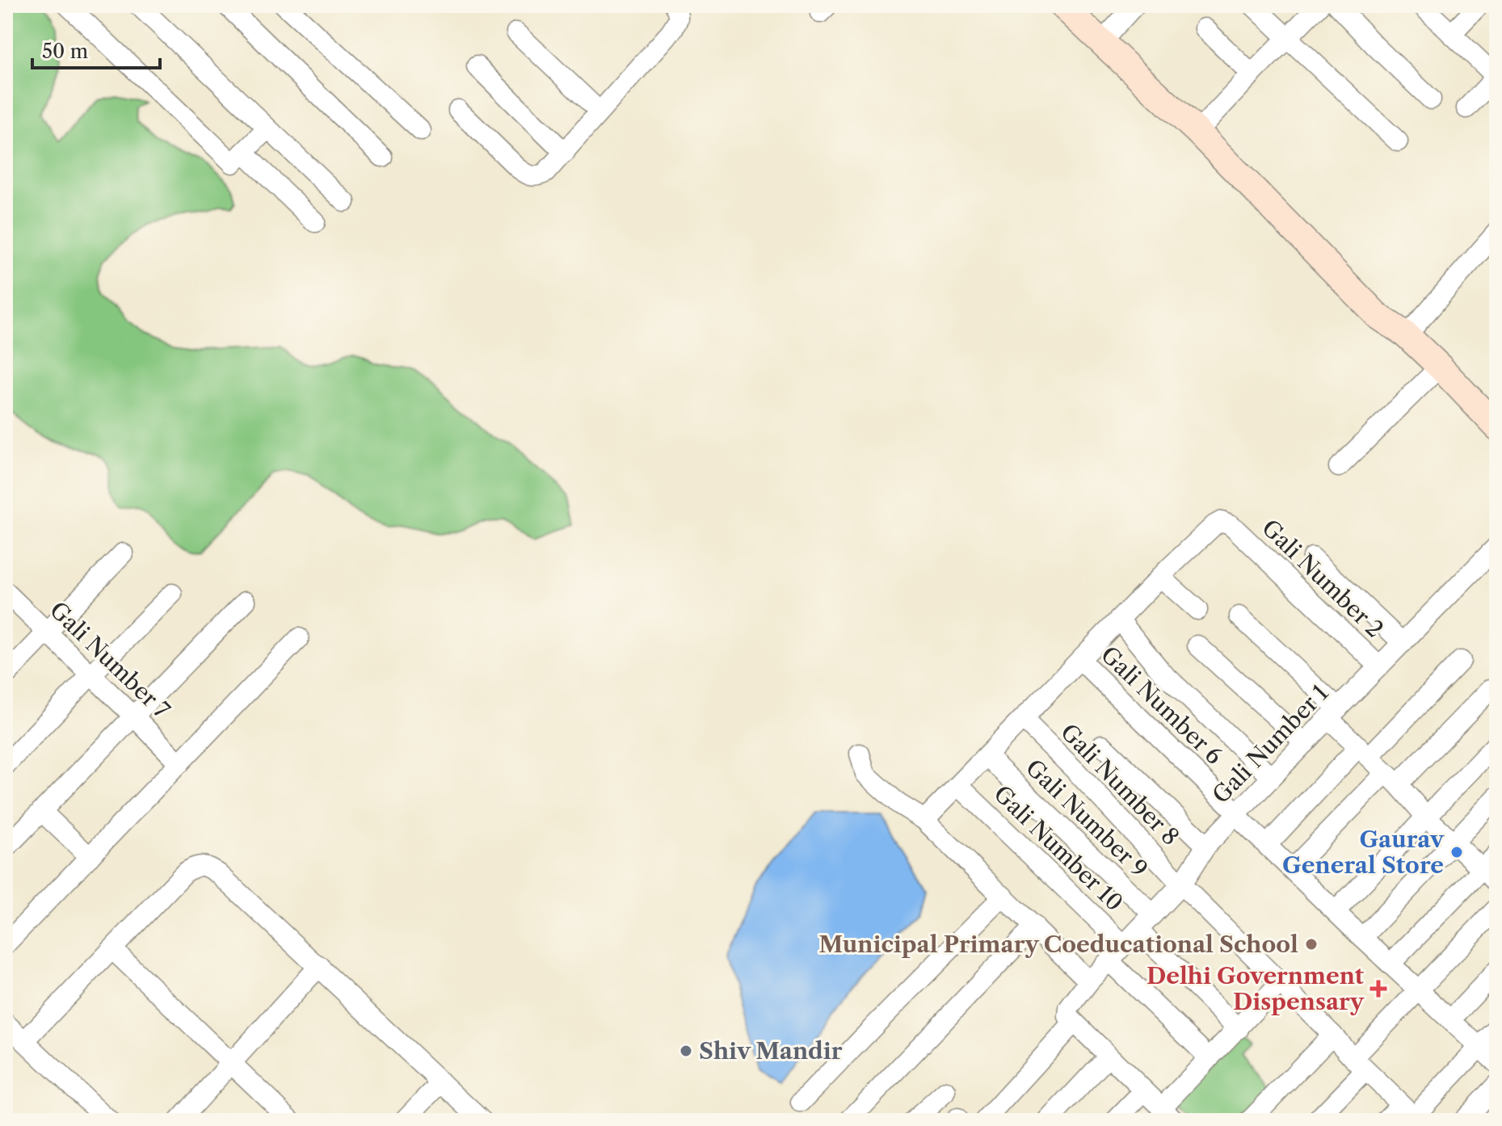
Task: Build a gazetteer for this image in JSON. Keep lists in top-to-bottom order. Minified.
{"streets":{"street":["Gali Number 2","Gali Number 7","Gali Number 6","Gali Number 1","Gali Number 8","Gali Number 9","Gali Number 10"]},"crossings":[["Gali Number 2","Gali Number 1"],["Gali Number 6","Gali Number 1"],["Gali Number 1","Gali Number 8"],["Gali Number 1","Gali Number 9"],["Gali Number 1","Gali Number 10"]],"places":{"other":["Gaurav General Store","Municipal Primary Coeducational School","Shiv Mandir"],"health":["Delhi Government Dispensary"]},"scale_bar":"50 m"}
